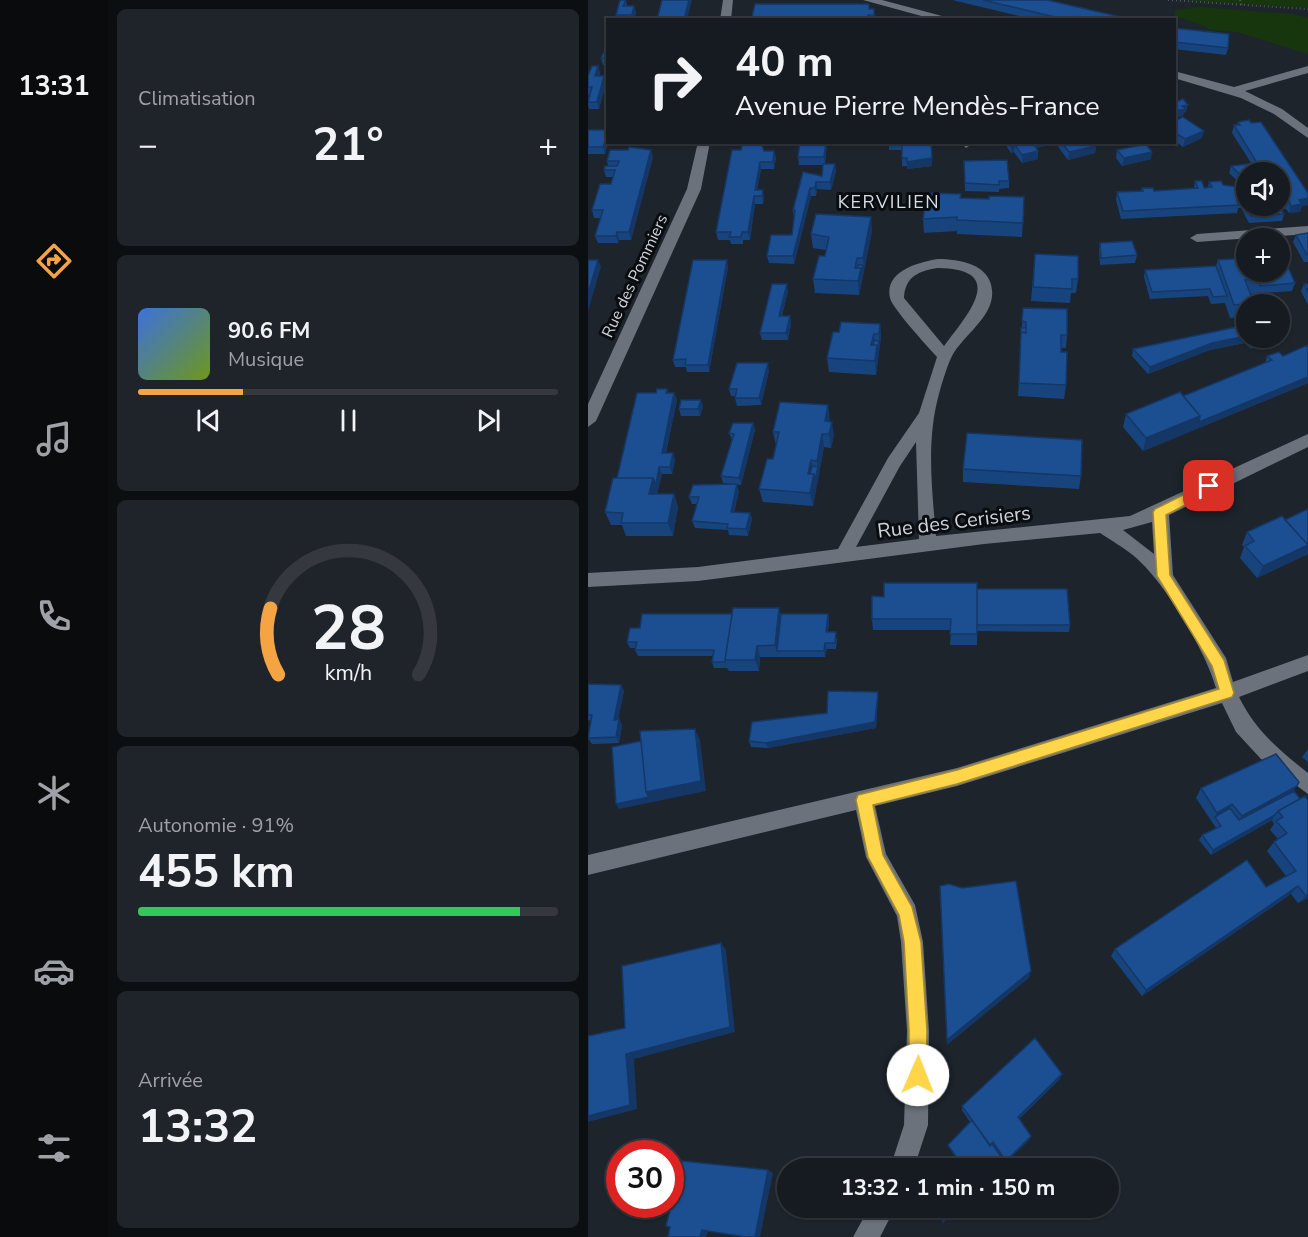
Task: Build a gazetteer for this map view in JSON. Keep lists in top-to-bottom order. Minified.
{"streets":{"street":["Rue des Pommiers","Rue des Cerisiers"]},"districts":["KERVILIEN"],"page":{"tabs":"13:31","tile":["Climatisation",["Autonomie · 91%","455 km"],["Arrivée","13:32"]],"turn":["40 m","Avenue Pierre Mendès-France"],"heat":["−","21°","+"],"map_buttons":["+","−"],"song":["90.6 FM","Musique"],"limit":"30","trip":"13:32 · 1 min · 150 m","gauge":["28","km/h"]}}
